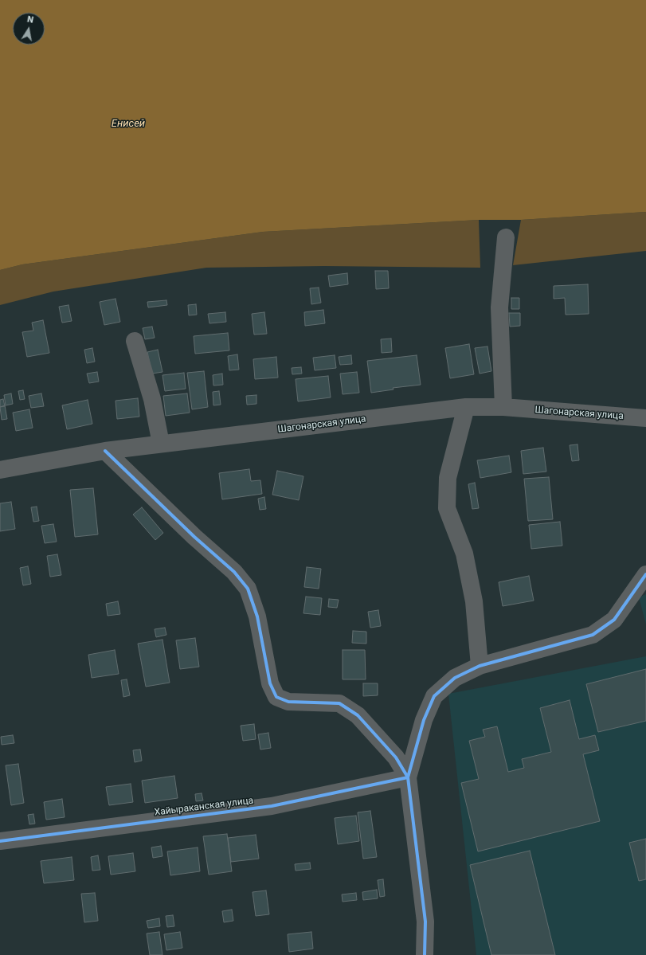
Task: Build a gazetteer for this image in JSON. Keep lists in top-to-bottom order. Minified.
{"streets":{"street":["Шагонарская улица","Хайыраканская улица"]},"water":["Енисей"],"north":"top"}
